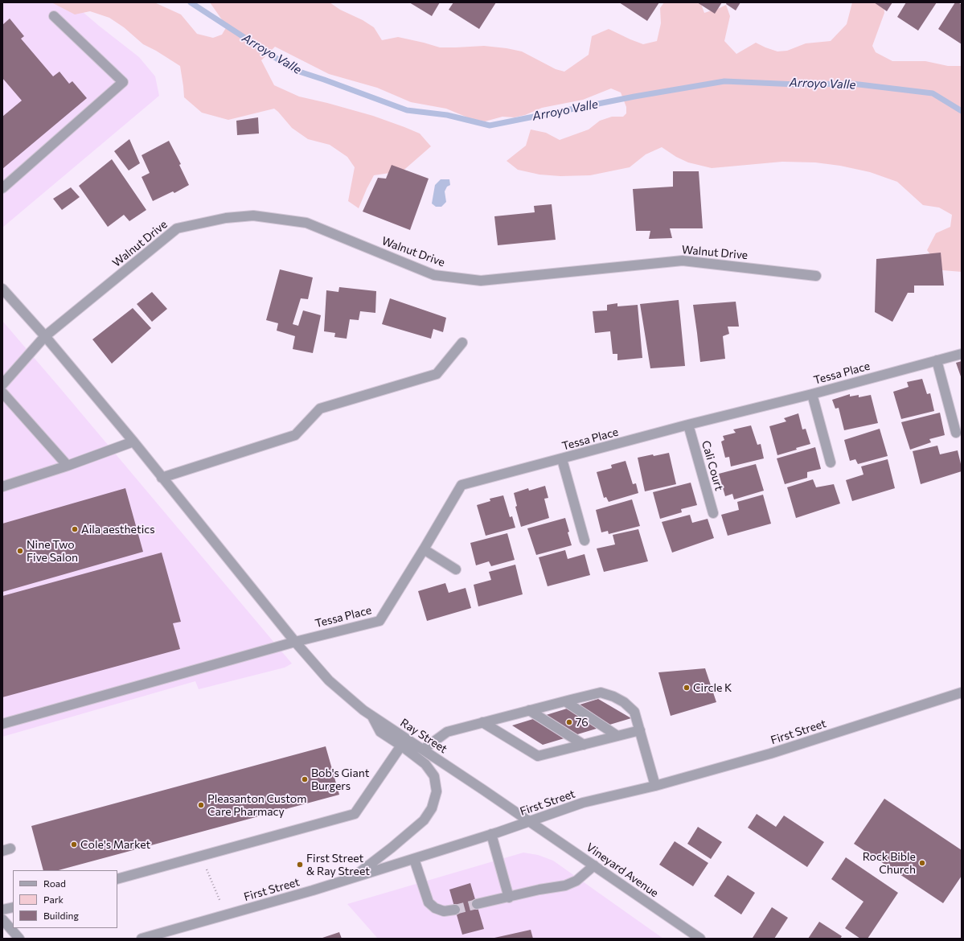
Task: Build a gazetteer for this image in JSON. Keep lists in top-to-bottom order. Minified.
{"streets":{"street":["Walnut Drive","Tessa Place","Cali Court","First Street","Ray Street","Vineyard Avenue"]},"crossings":[["Walnut Drive","Ray Street"],["Tessa Place","Cali Court"],["Tessa Place","Ray Street"],["First Street","Ray Street"],["First Street","Vineyard Avenue"],["Ray Street","Vineyard Avenue"]],"water":["Arroyo Valle"],"places":["Aila aesthetics","Nine Two Five Salon","Circle K","76","Bob's Giant Burgers","Pleasanton Custom Care Pharmacy","Cole's Market","Rock Bible Church","First Street & Ray Street"],"legend":["Road","Park","Building"]}
